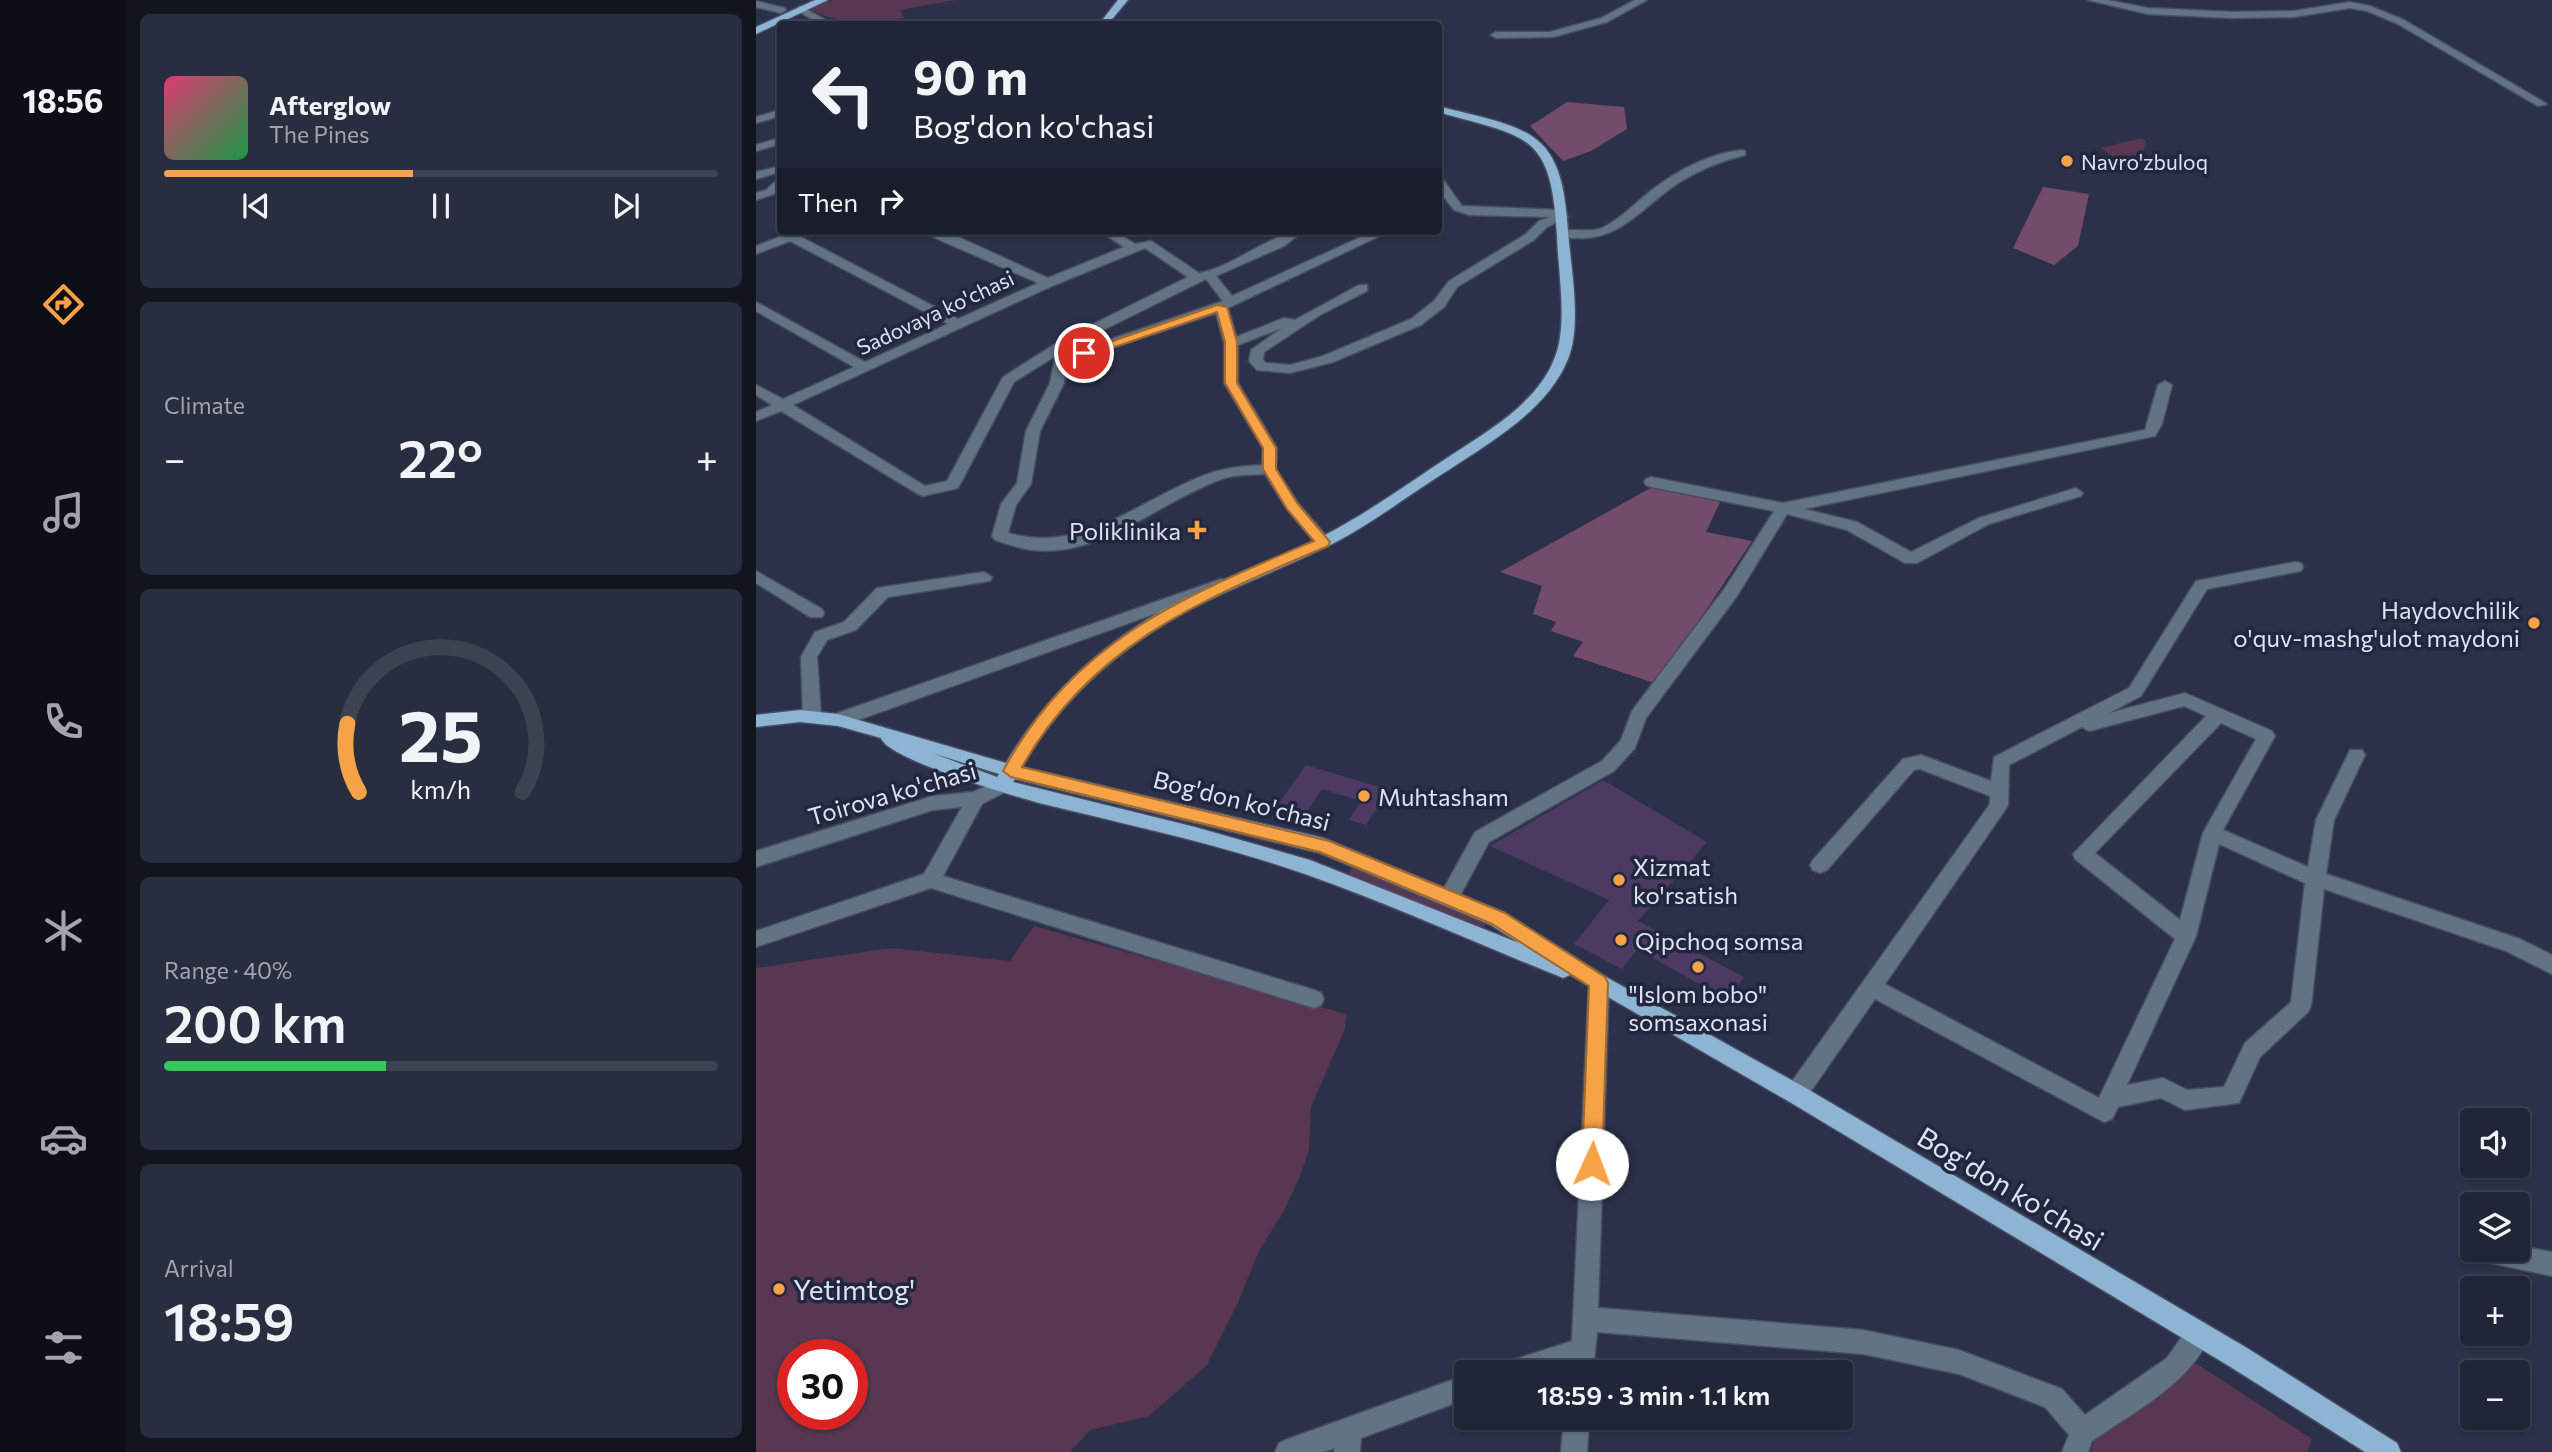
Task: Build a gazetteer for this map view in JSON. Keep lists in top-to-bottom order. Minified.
{"streets":{"main road":["Bog'don ko'chasi"],"street":["Sadovaya ko'chasi","Toirova ko'chasi"]},"crossings":[["Toirova ko'chasi","Bog'don ko'chasi"]],"places":{"other":["Navro'zbuloq","Haydovchilik o'quv-mashg'ulot maydoni","Muhtasham","Xizmat ko'rsatish","Qipchoq somsa","\"Islom bobo\" somsaxonasi","Yetimtog'"],"health":["Poliklinika"]},"page":{"tabs":"18:56","turn":["90 m","Bog'don ko'chasi"],"song":["Afterglow","The Pines"],"then":"Then","tile":["Climate",["Range · 40%","200 km"],["Arrival","18:59"]],"heat":["−","22°","+"],"map_buttons":["+","−"],"limit":"30","trip":"18:59 · 3 min · 1.1 km","gauge":["25","km/h"]}}
